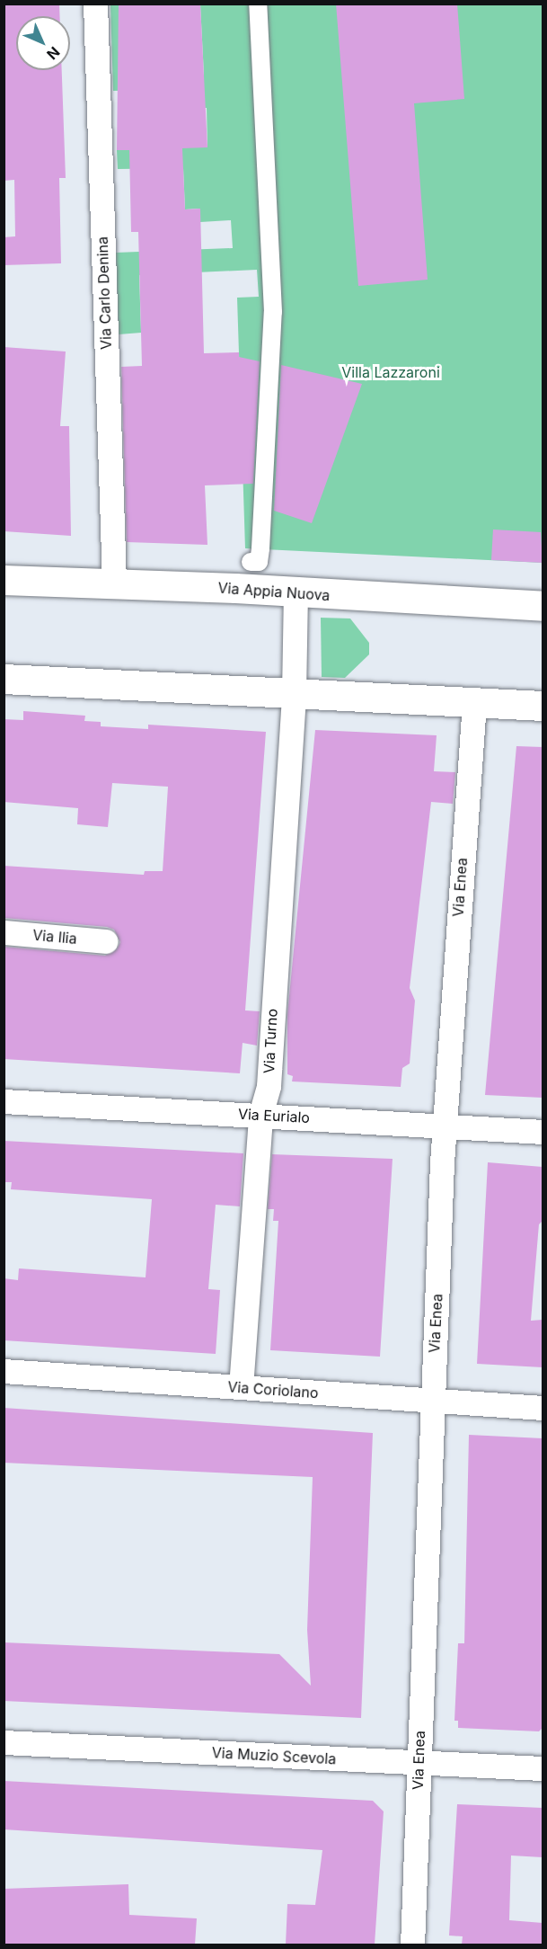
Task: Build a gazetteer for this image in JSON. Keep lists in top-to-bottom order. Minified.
{"streets":{"main road":["Via Appia Nuova"],"street":["Via Carlo Denina","Via Enea","Via Ilia","Via Turno","Via Eurialo","Via Coriolano","Via Muzio Scevola"]},"crossings":[["Via Carlo Denina","Via Appia Nuova"],["Via Appia Nuova","Via Turno"],["Via Enea","Via Eurialo"],["Via Enea","Via Coriolano"],["Via Enea","Via Muzio Scevola"],["Via Turno","Via Eurialo"],["Via Turno","Via Coriolano"]],"parks":["Villa Lazzaroni"],"north":"bottom right"}
